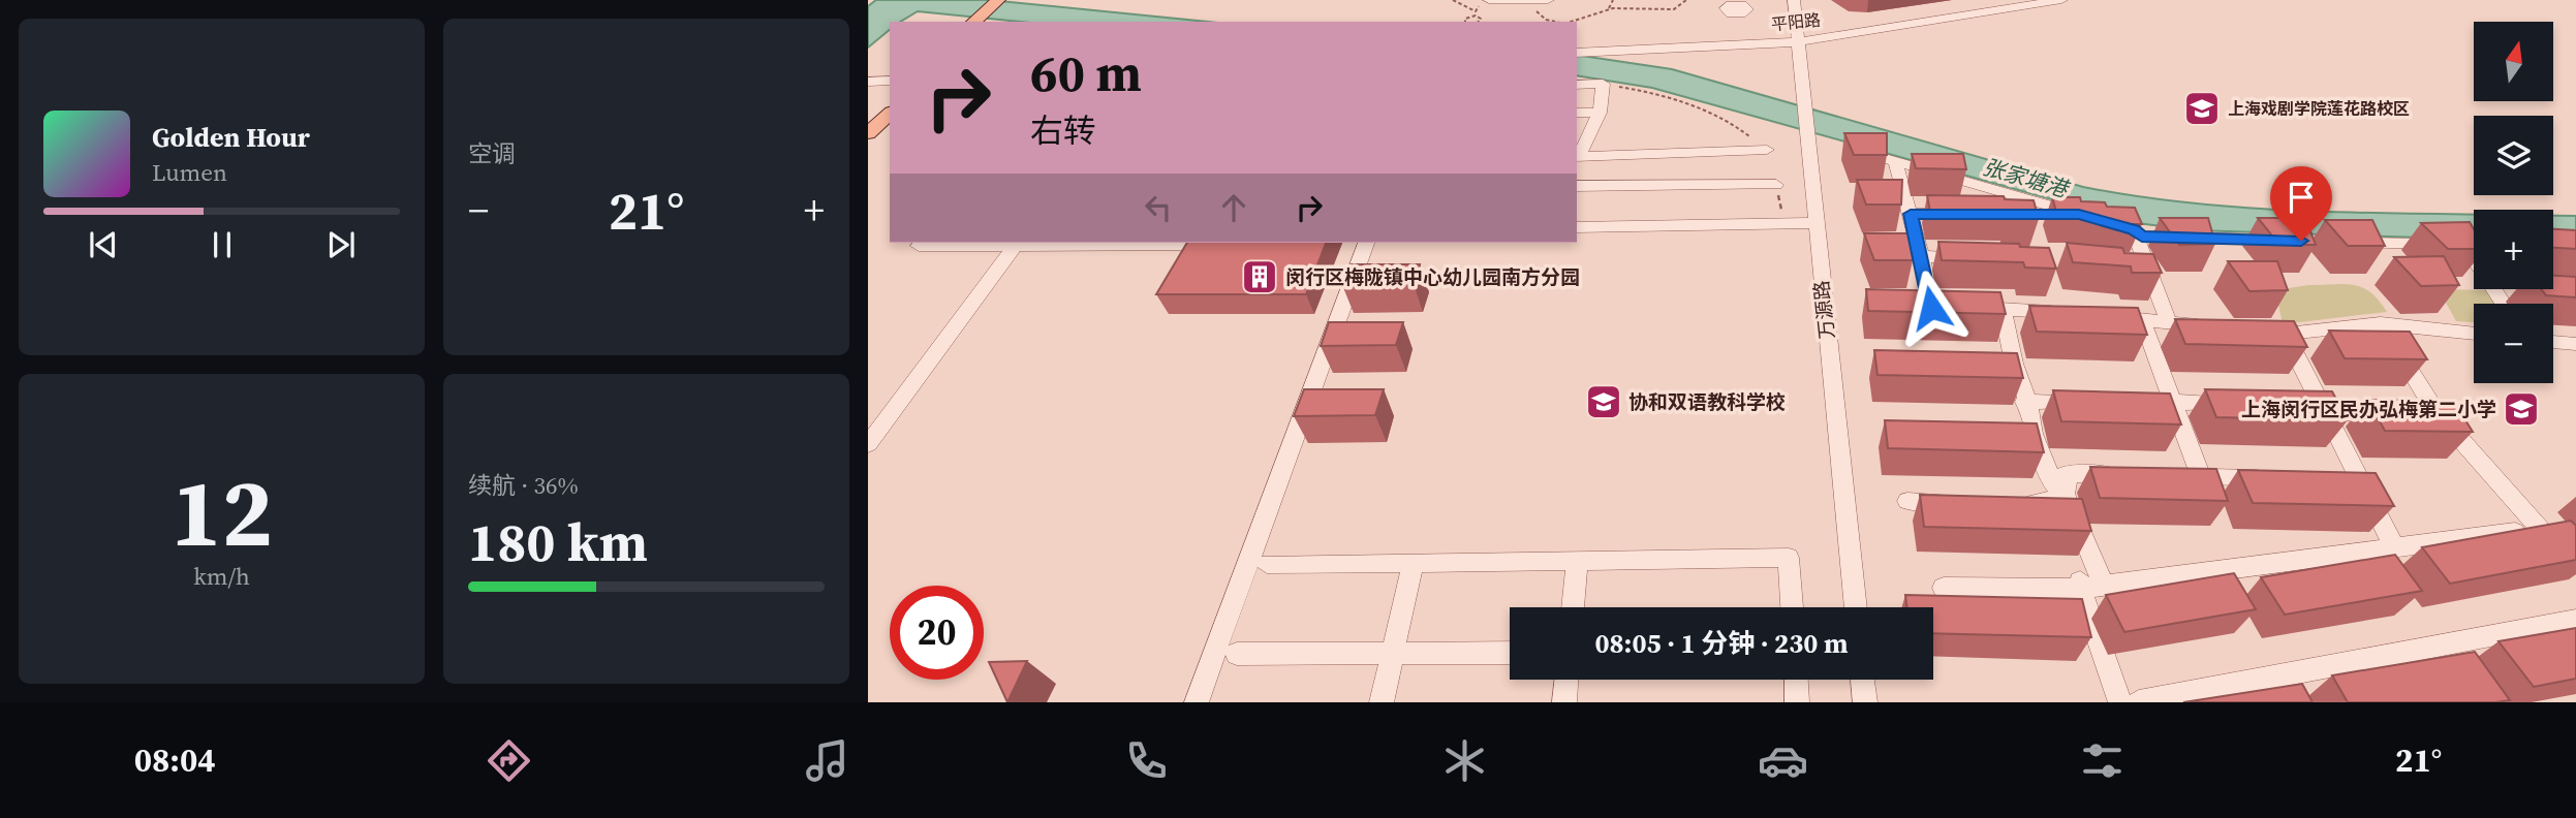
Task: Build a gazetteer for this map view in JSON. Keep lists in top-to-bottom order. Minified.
{"streets":{"street":["平阳路","万源路"]},"crossings":[["平阳路","万源路"]],"water":["张家塘港"],"places":{"school or university":["上海戏剧学院莲花路校区","协和双语教科学校","上海闵行区民办弘梅第二小学"],"building":["闵行区梅陇镇中心幼儿园南方分园"]},"north":"top","page":{"tile":["空调",["12","km/h"],["续航 · 36%","180 km"]],"map_buttons":["+","−"],"turn":["60 m","右转"],"song":["Golden Hour","Lumen"],"heat":["−","21°","+"],"limit":"20","trip":"08:05 · 1 分钟 · 230 m","tabs":["08:04","21°"]}}
